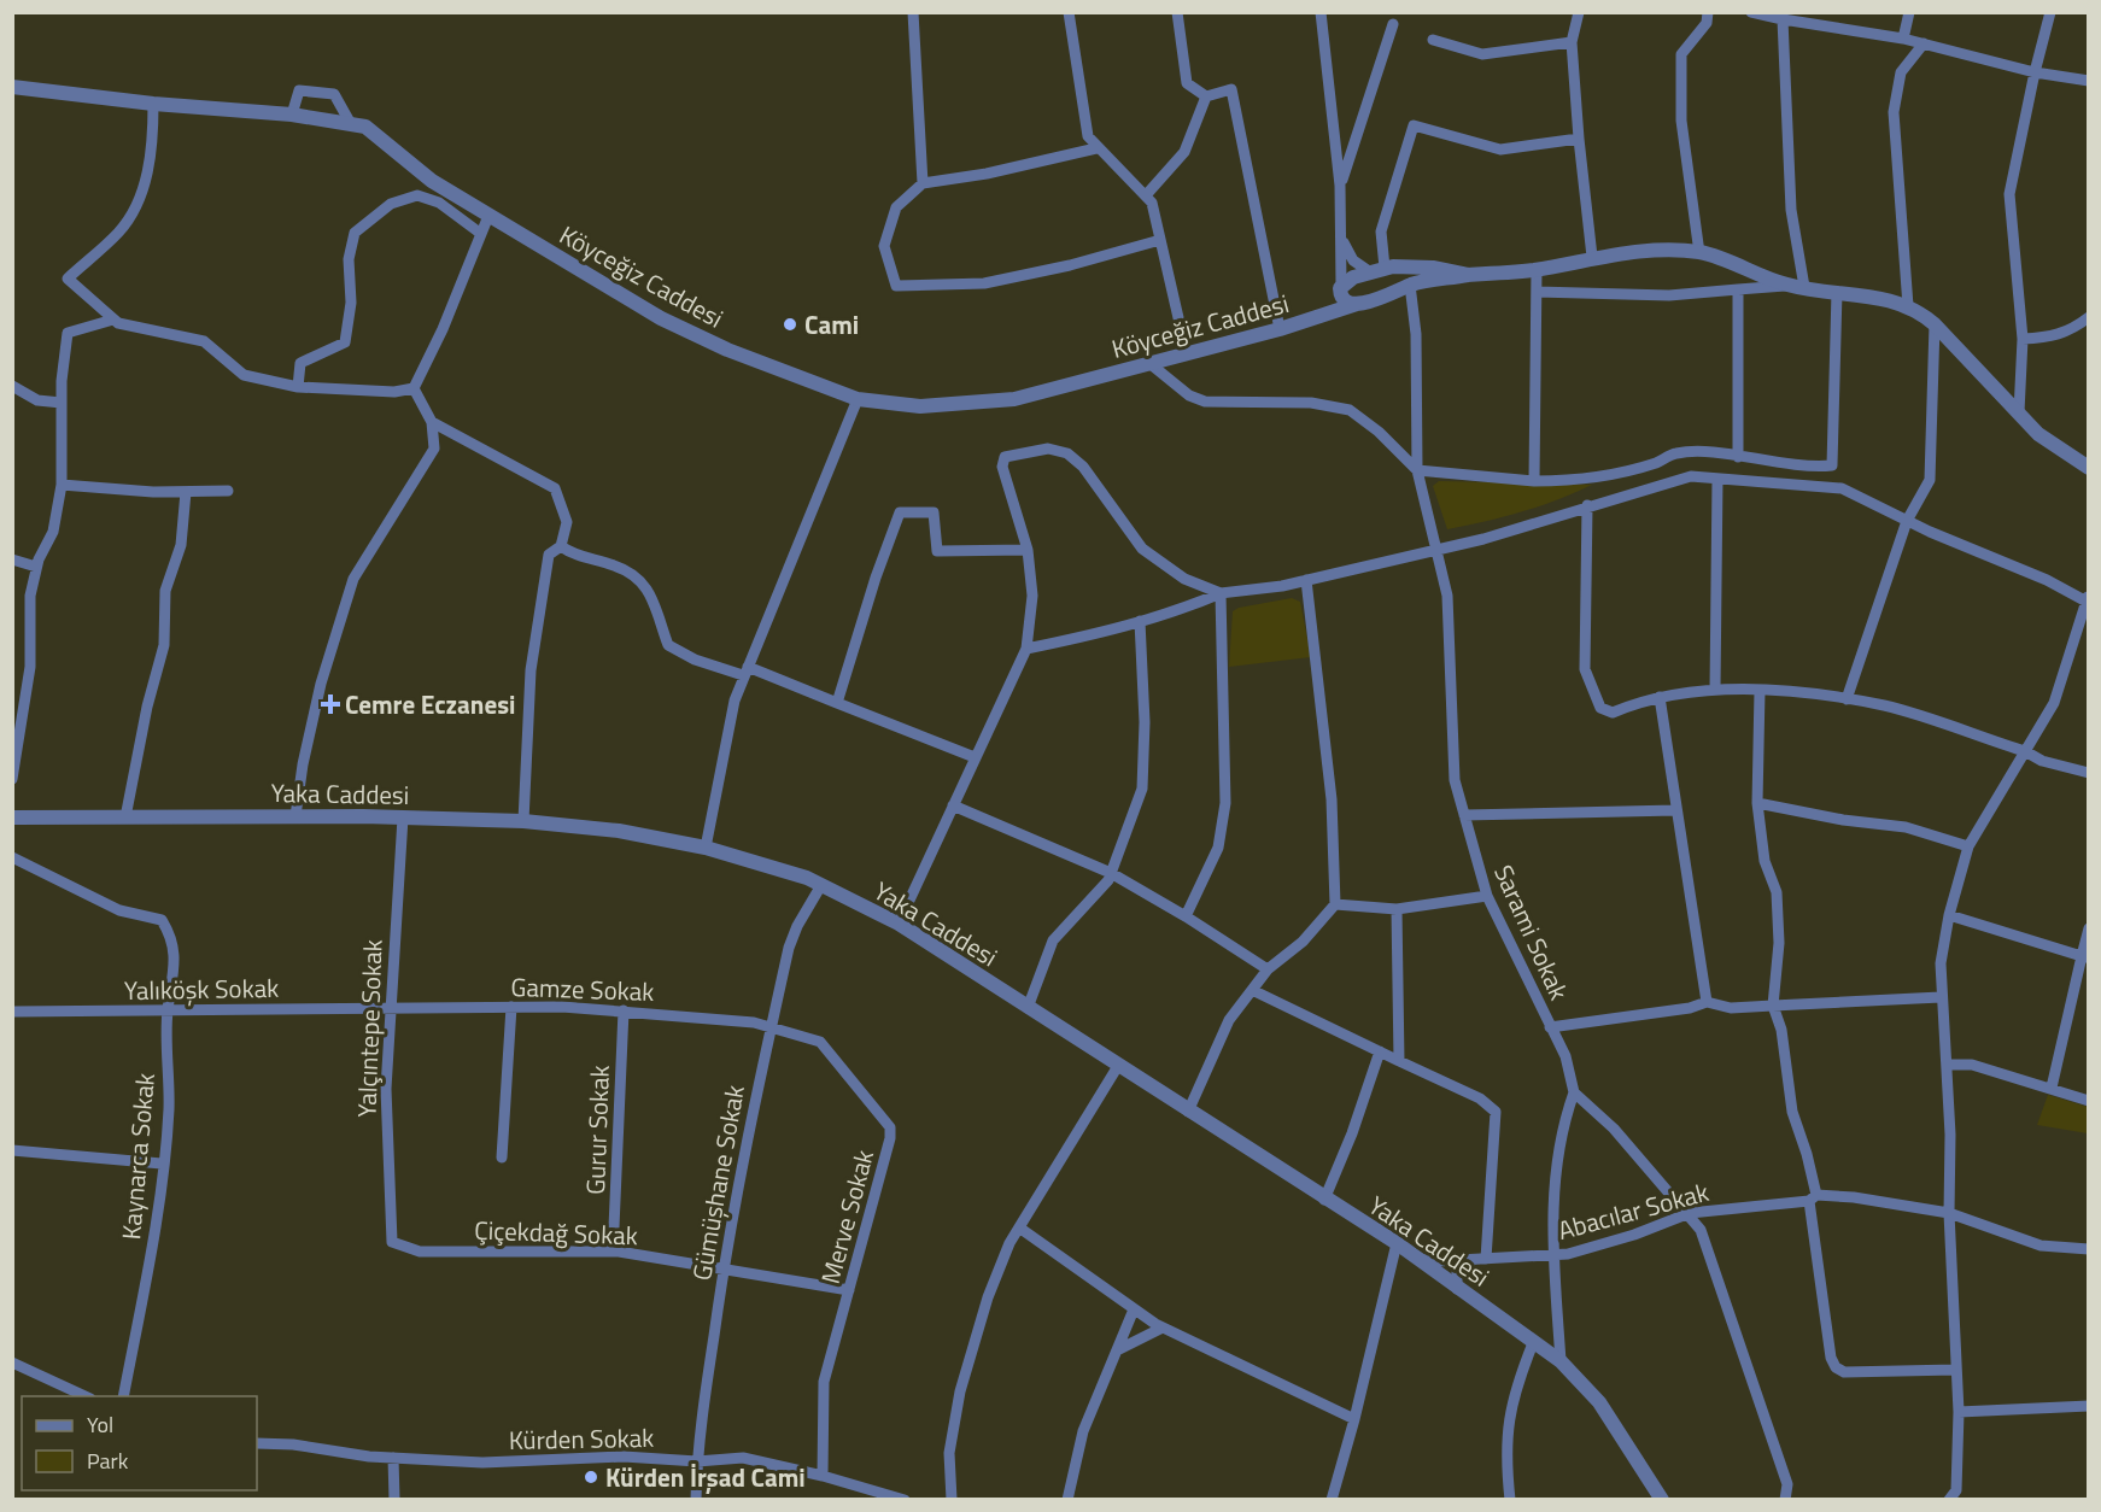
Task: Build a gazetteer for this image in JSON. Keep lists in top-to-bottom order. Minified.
{"streets":{"street":["Köyceğiz Caddesi","Yaka Caddesi","Sarami Sokak","Yalıköşk Sokak","Gamze Sokak","Yalçıntepe Sokak","Gurur Sokak","Kaynarca Sokak","Gümüşhane Sokak","Abacılar Sokak","Merve Sokak","Çiçekdağ Sokak","Kürden Sokak"]},"crossings":[["Köyceğiz Caddesi","Sarami Sokak"],["Yaka Caddesi","Yalçıntepe Sokak"],["Yaka Caddesi","Gümüşhane Sokak"],["Yaka Caddesi","Abacılar Sokak"],["Yalıköşk Sokak","Gamze Sokak"],["Yalıköşk Sokak","Yalçıntepe Sokak"],["Yalıköşk Sokak","Kaynarca Sokak"],["Gamze Sokak","Yalçıntepe Sokak"],["Gamze Sokak","Gurur Sokak"],["Gamze Sokak","Gümüşhane Sokak"],["Gamze Sokak","Merve Sokak"],["Yalçıntepe Sokak","Çiçekdağ Sokak"],["Gurur Sokak","Çiçekdağ Sokak"],["Gümüşhane Sokak","Merve Sokak"],["Gümüşhane Sokak","Çiçekdağ Sokak"],["Gümüşhane Sokak","Kürden Sokak"],["Merve Sokak","Çiçekdağ Sokak"],["Merve Sokak","Kürden Sokak"]],"places":{"other":["Cami","Kürden İrşad Cami"],"health":["Cemre Eczanesi"]},"legend":["Yol","Park"]}
